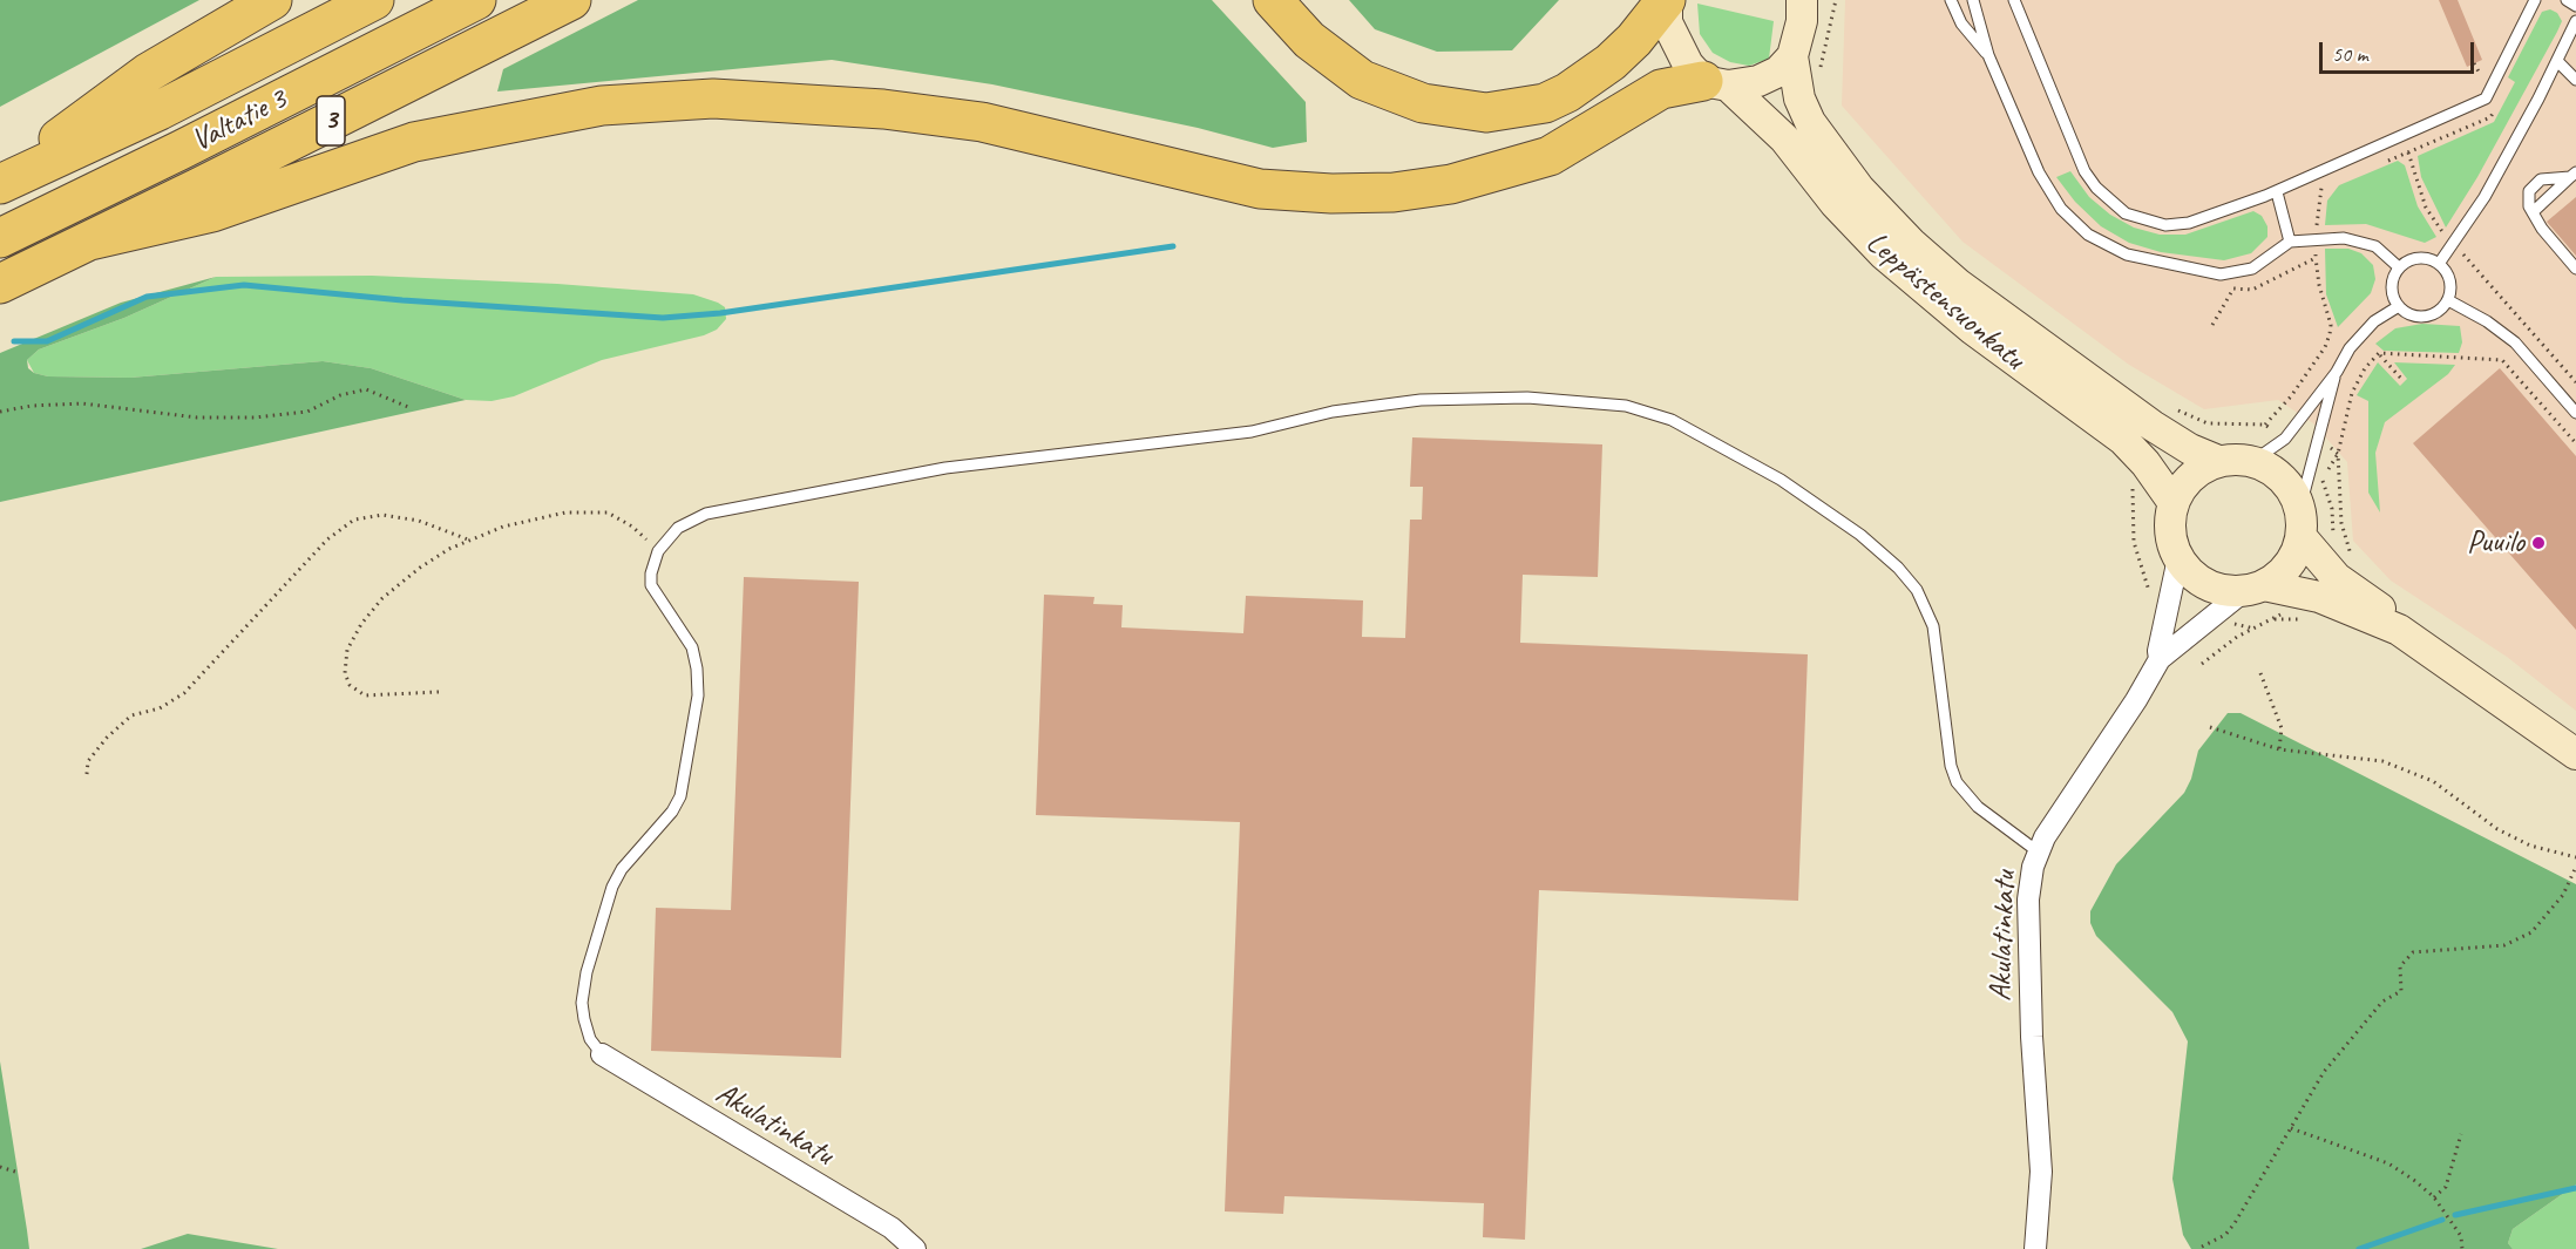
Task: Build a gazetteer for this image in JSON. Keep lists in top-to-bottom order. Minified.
{"streets":{"highway":["Valtatie 3","3"],"main road":["Leppästensuonkatu"],"street":["Akulatinkatu"]},"crossings":[["Leppästensuonkatu","Akulatinkatu"]],"places":["Puuilo"],"scale_bar":"50 m"}
